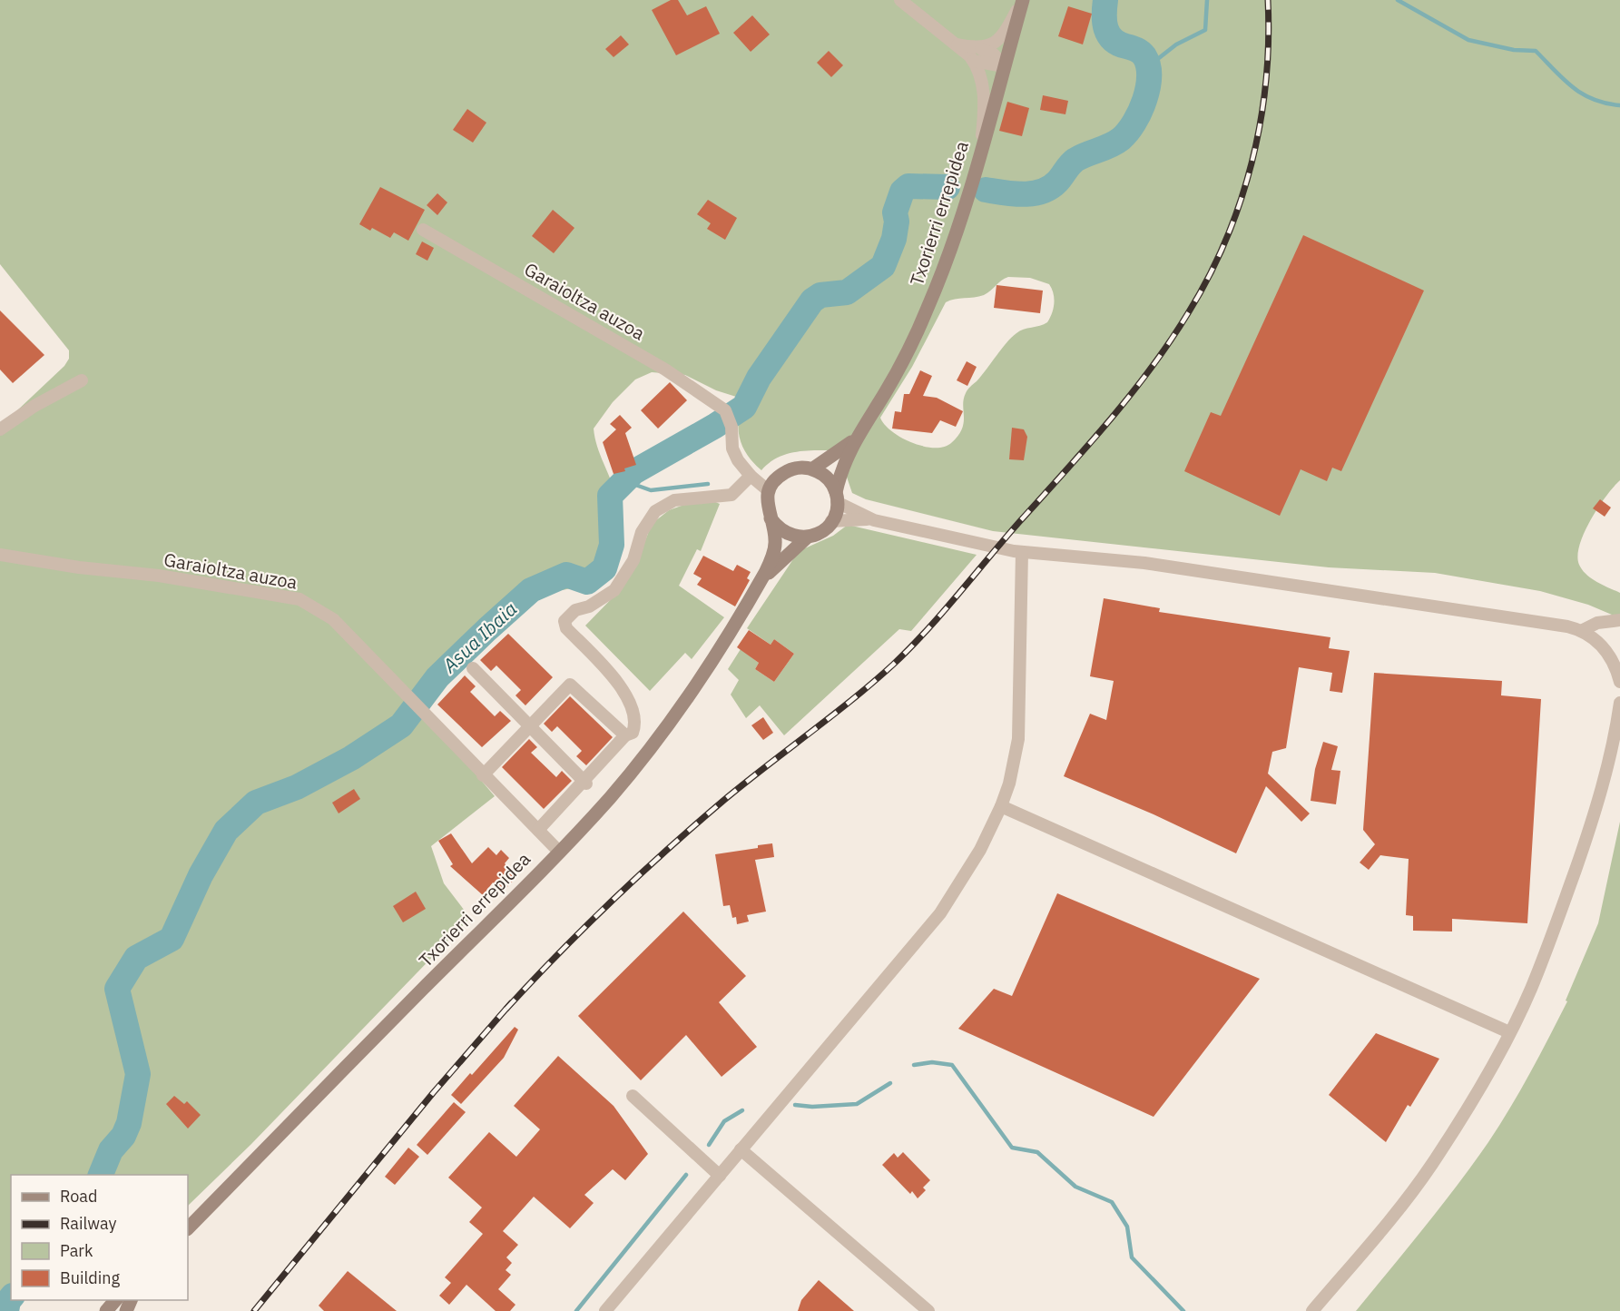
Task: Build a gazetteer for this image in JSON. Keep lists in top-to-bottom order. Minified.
{"streets":{"street":["Txorierri errepidea","Garaioltza auzoa"]},"crossings":[["Txorierri errepidea","Garaioltza auzoa"]],"water":["Asua Ibaia"],"legend":["Road","Railway","Park","Building"]}
